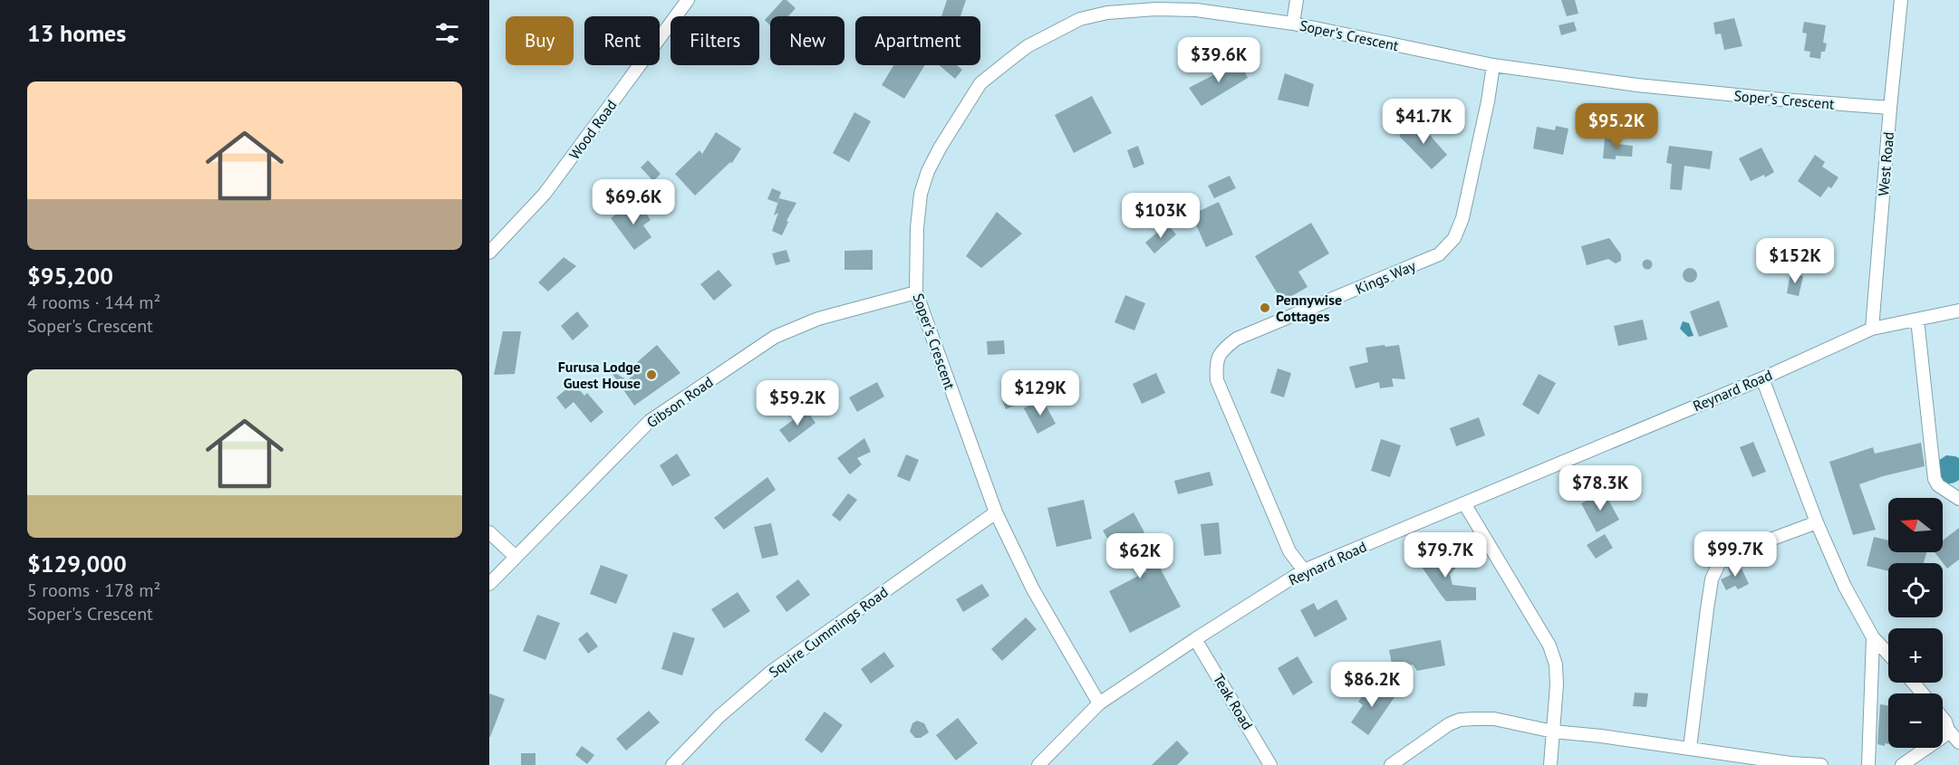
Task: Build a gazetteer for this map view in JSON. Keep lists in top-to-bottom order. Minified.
{"streets":{"street":["Soper's Crescent","Wood Road","West Road","Kings Way","Reynard Road","Gibson Road","Squire Cummings Road","Teak Road"]},"crossings":[["Soper's Crescent","West Road"],["Soper's Crescent","Kings Way"],["Soper's Crescent","Reynard Road"],["Soper's Crescent","Gibson Road"],["Soper's Crescent","Squire Cummings Road"],["West Road","Reynard Road"],["Kings Way","Reynard Road"],["Reynard Road","Teak Road"]],"places":["Pennywise Cottages","Furusa Lodge Guest House"],"north":"left","page":{"heading":"13 homes","chip":["Buy","Rent","Filters","New","Apartment"],"price":["$39.6K","$41.7K","$95.2K","$69.6K","$103K","$152K","$129K","$59.2K","$78.3K","$99.7K","$79.7K","$62K","$86.2K"],"list":[{"name":"$95,200","note":"4 rooms · 144 m² · Soper's Crescent"},{"name":"$129,000","note":"5 rooms · 178 m² · Soper's Crescent"}],"map_buttons":["+","−"]}}
